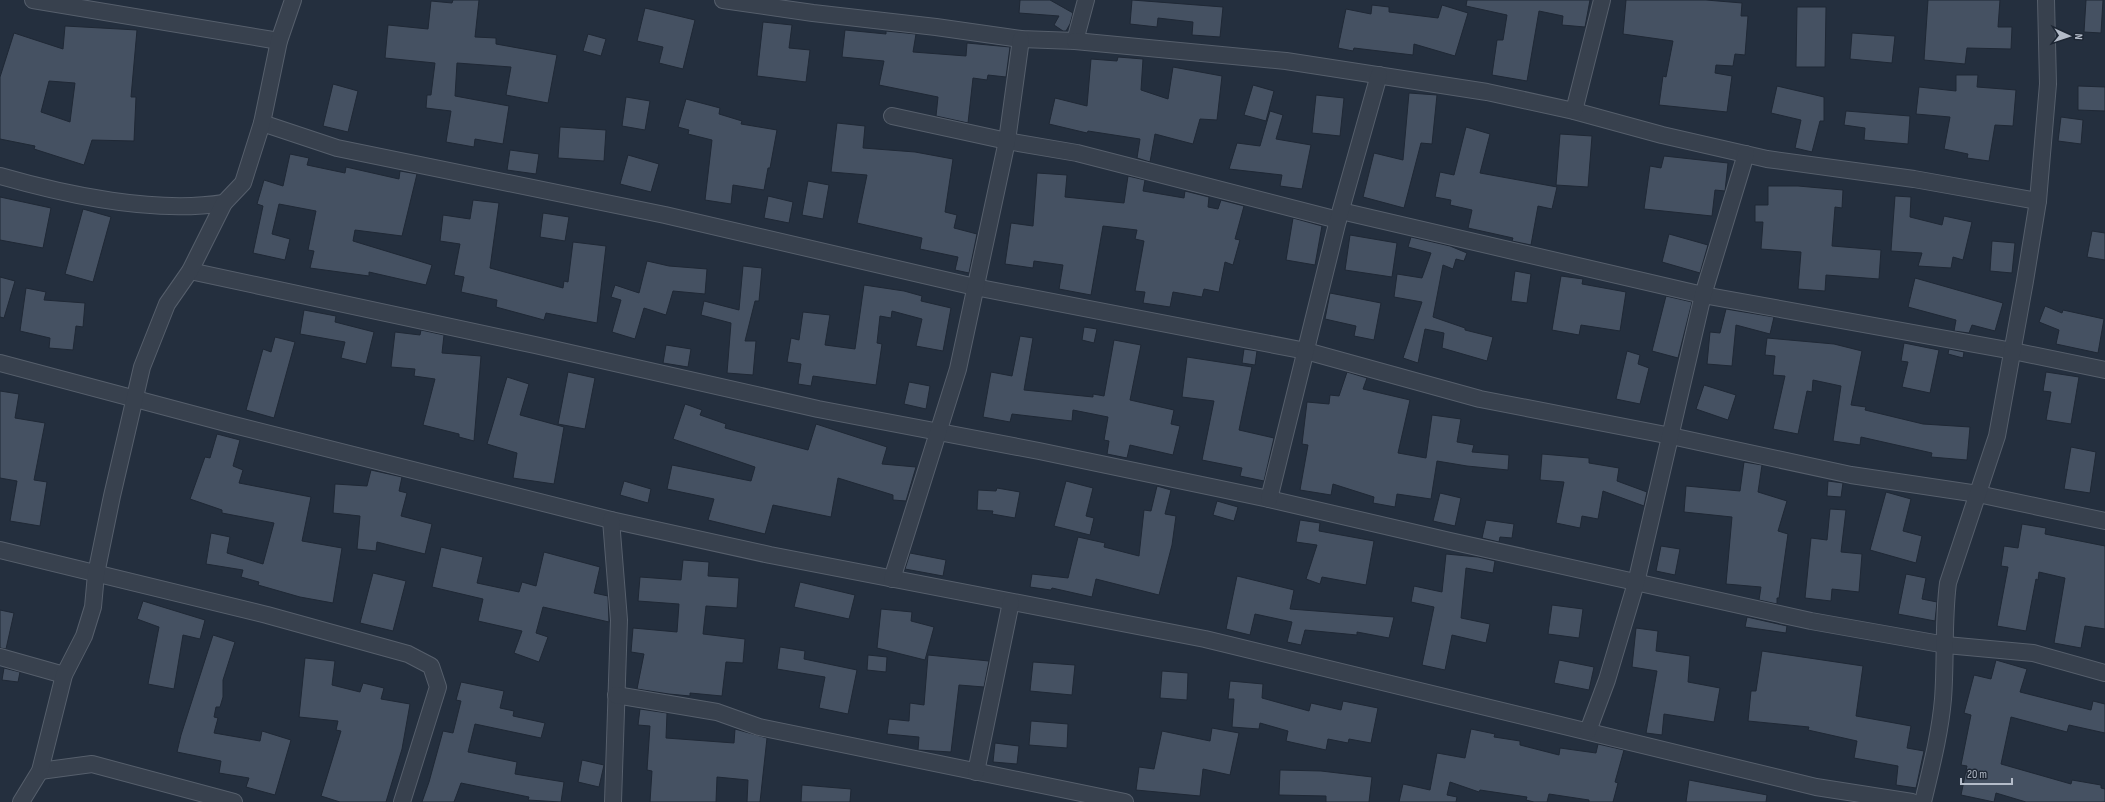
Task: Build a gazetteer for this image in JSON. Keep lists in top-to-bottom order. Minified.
{"scale_bar":"20 m","north":"right"}
